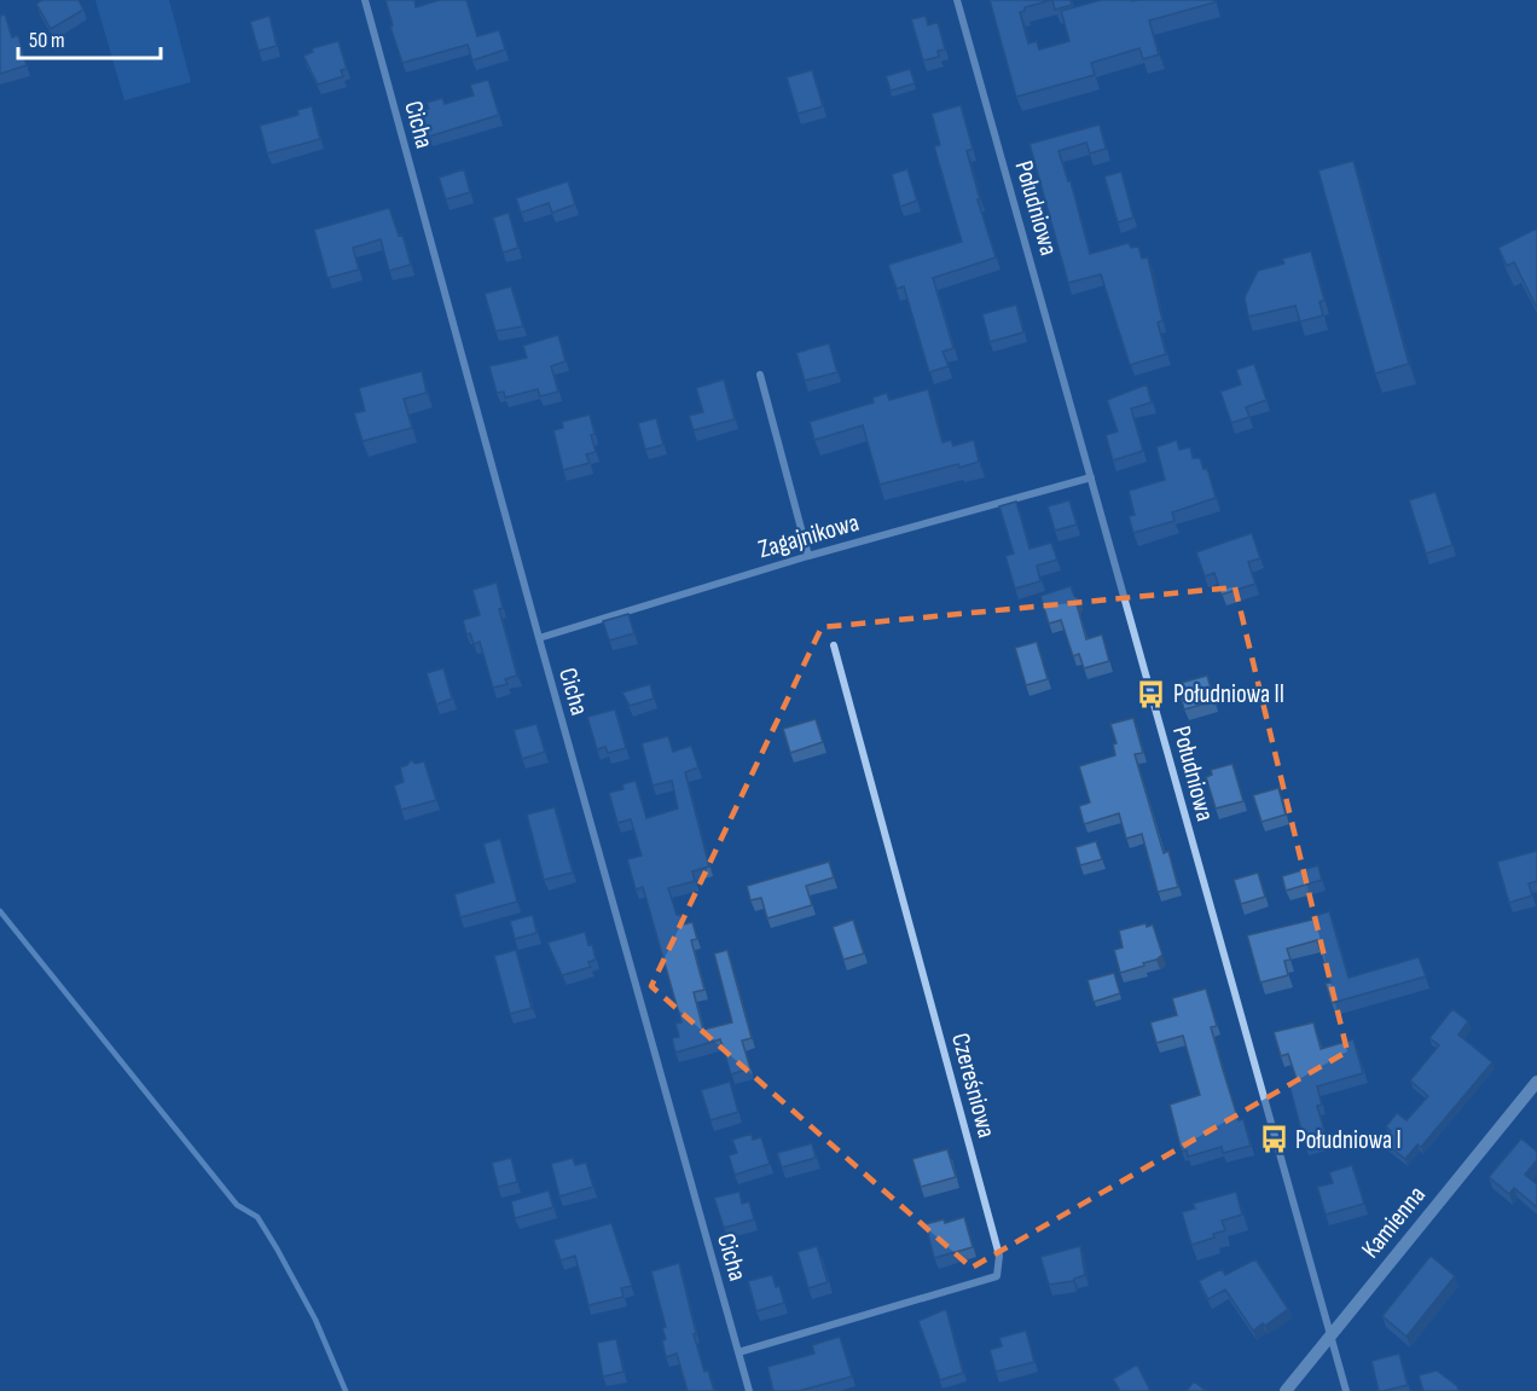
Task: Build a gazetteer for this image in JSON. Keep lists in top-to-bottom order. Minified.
{"streets":{"street":["Cicha","Południowa","Zagajnikowa","Czereśniowa","Kamienna"]},"crossings":[["Cicha","Zagajnikowa"],["Cicha","Czereśniowa"],["Południowa","Zagajnikowa"],["Południowa","Kamienna"]],"places":{"bus stop":["Południowa II","Południowa I"]},"scale_bar":"50 m"}
